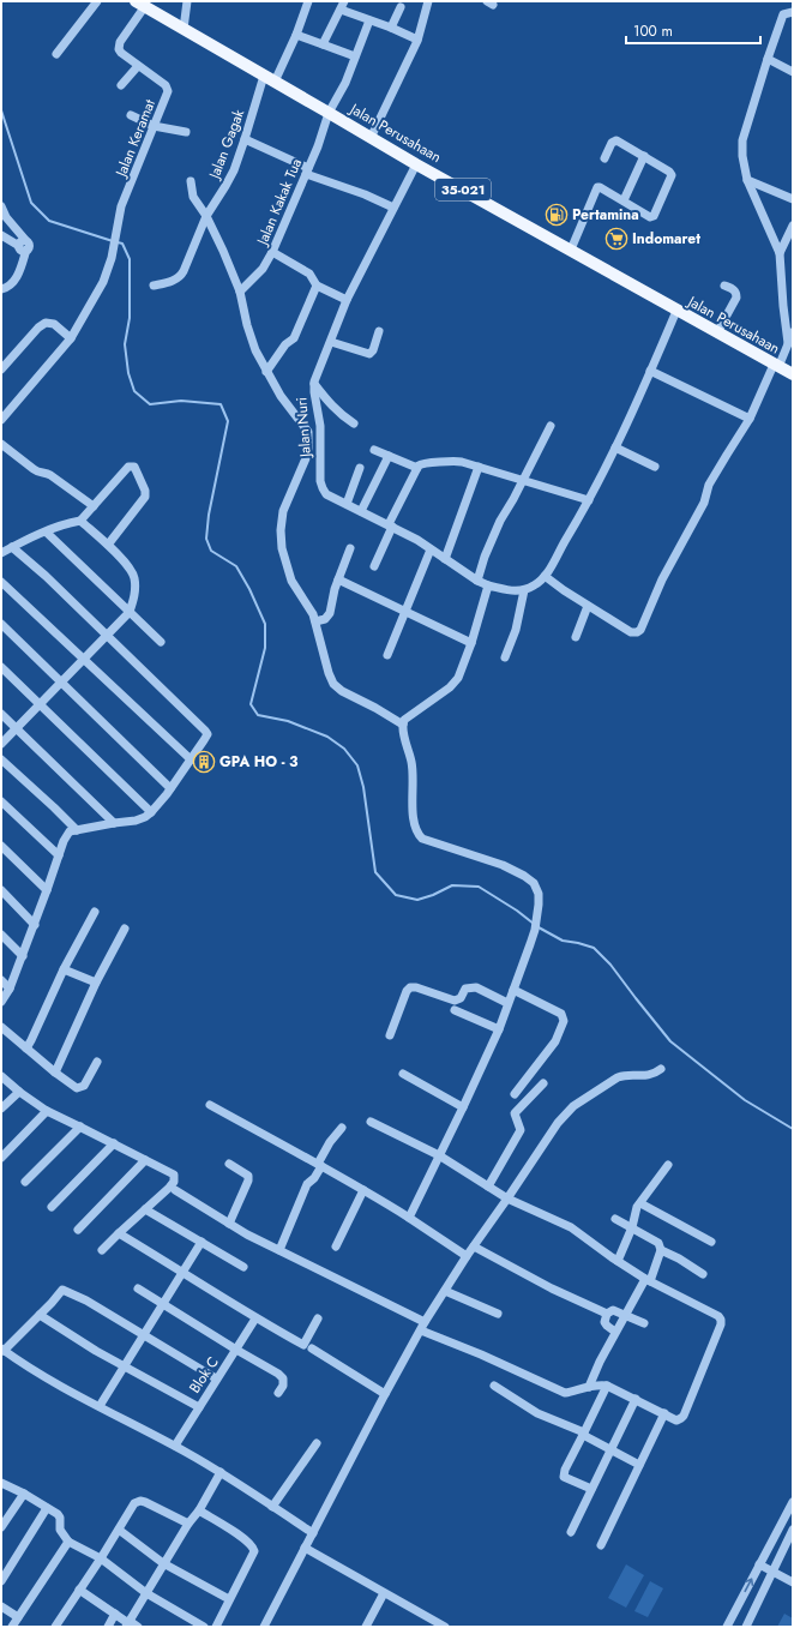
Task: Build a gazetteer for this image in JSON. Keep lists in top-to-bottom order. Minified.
{"streets":{"main road":["Jalan Perusahaan","35-021"],"street":["Jalan Keramat","Jalan Gagak","Jalan Kakak Tua","Jalan Nuri","Blok C"]},"crossings":[["Jalan Perusahaan","Jalan Keramat"],["Jalan Perusahaan","Jalan Gagak"],["Jalan Perusahaan","Jalan Kakak Tua"],["Jalan Perusahaan","Jalan Nuri"]],"places":{"fuel station":["Pertamina"],"supermarket":["Indomaret"],"building":["GPA HO - 3"]},"scale_bar":"100 m"}
